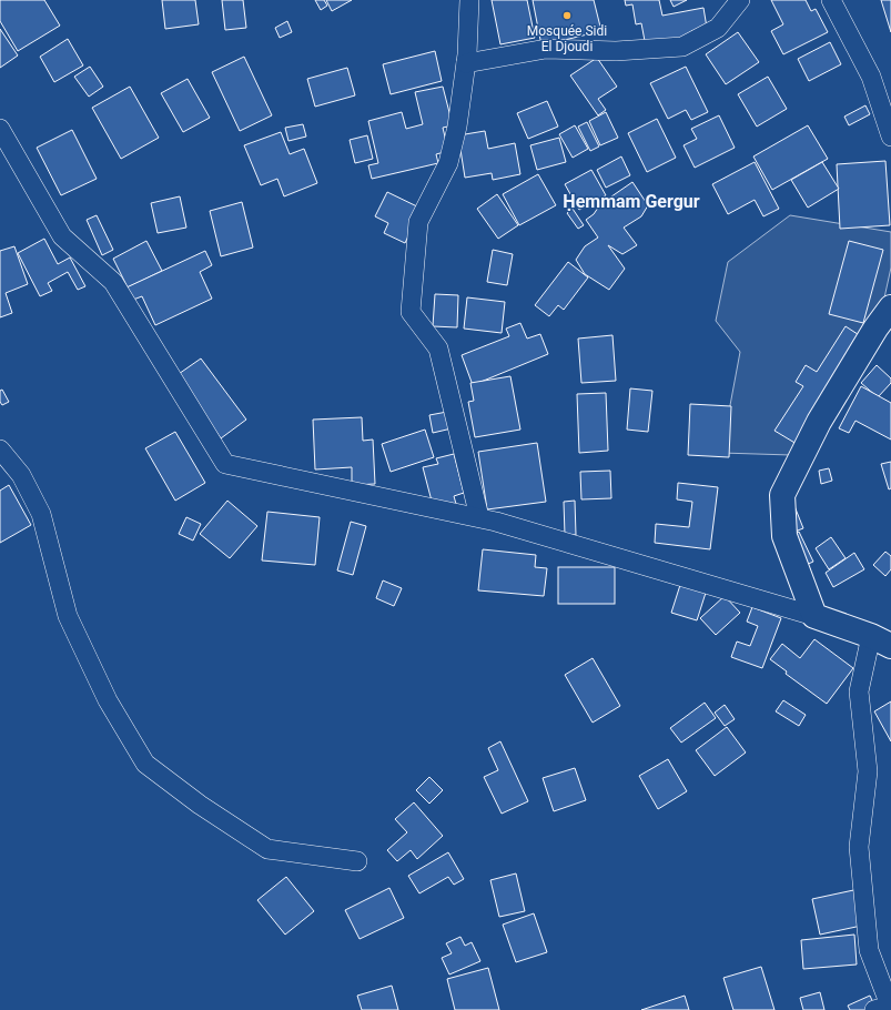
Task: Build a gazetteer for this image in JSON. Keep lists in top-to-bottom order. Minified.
{"districts":["Ḥemmam Gergur"],"places":["Mosquée Sidi El Djoudi"]}
